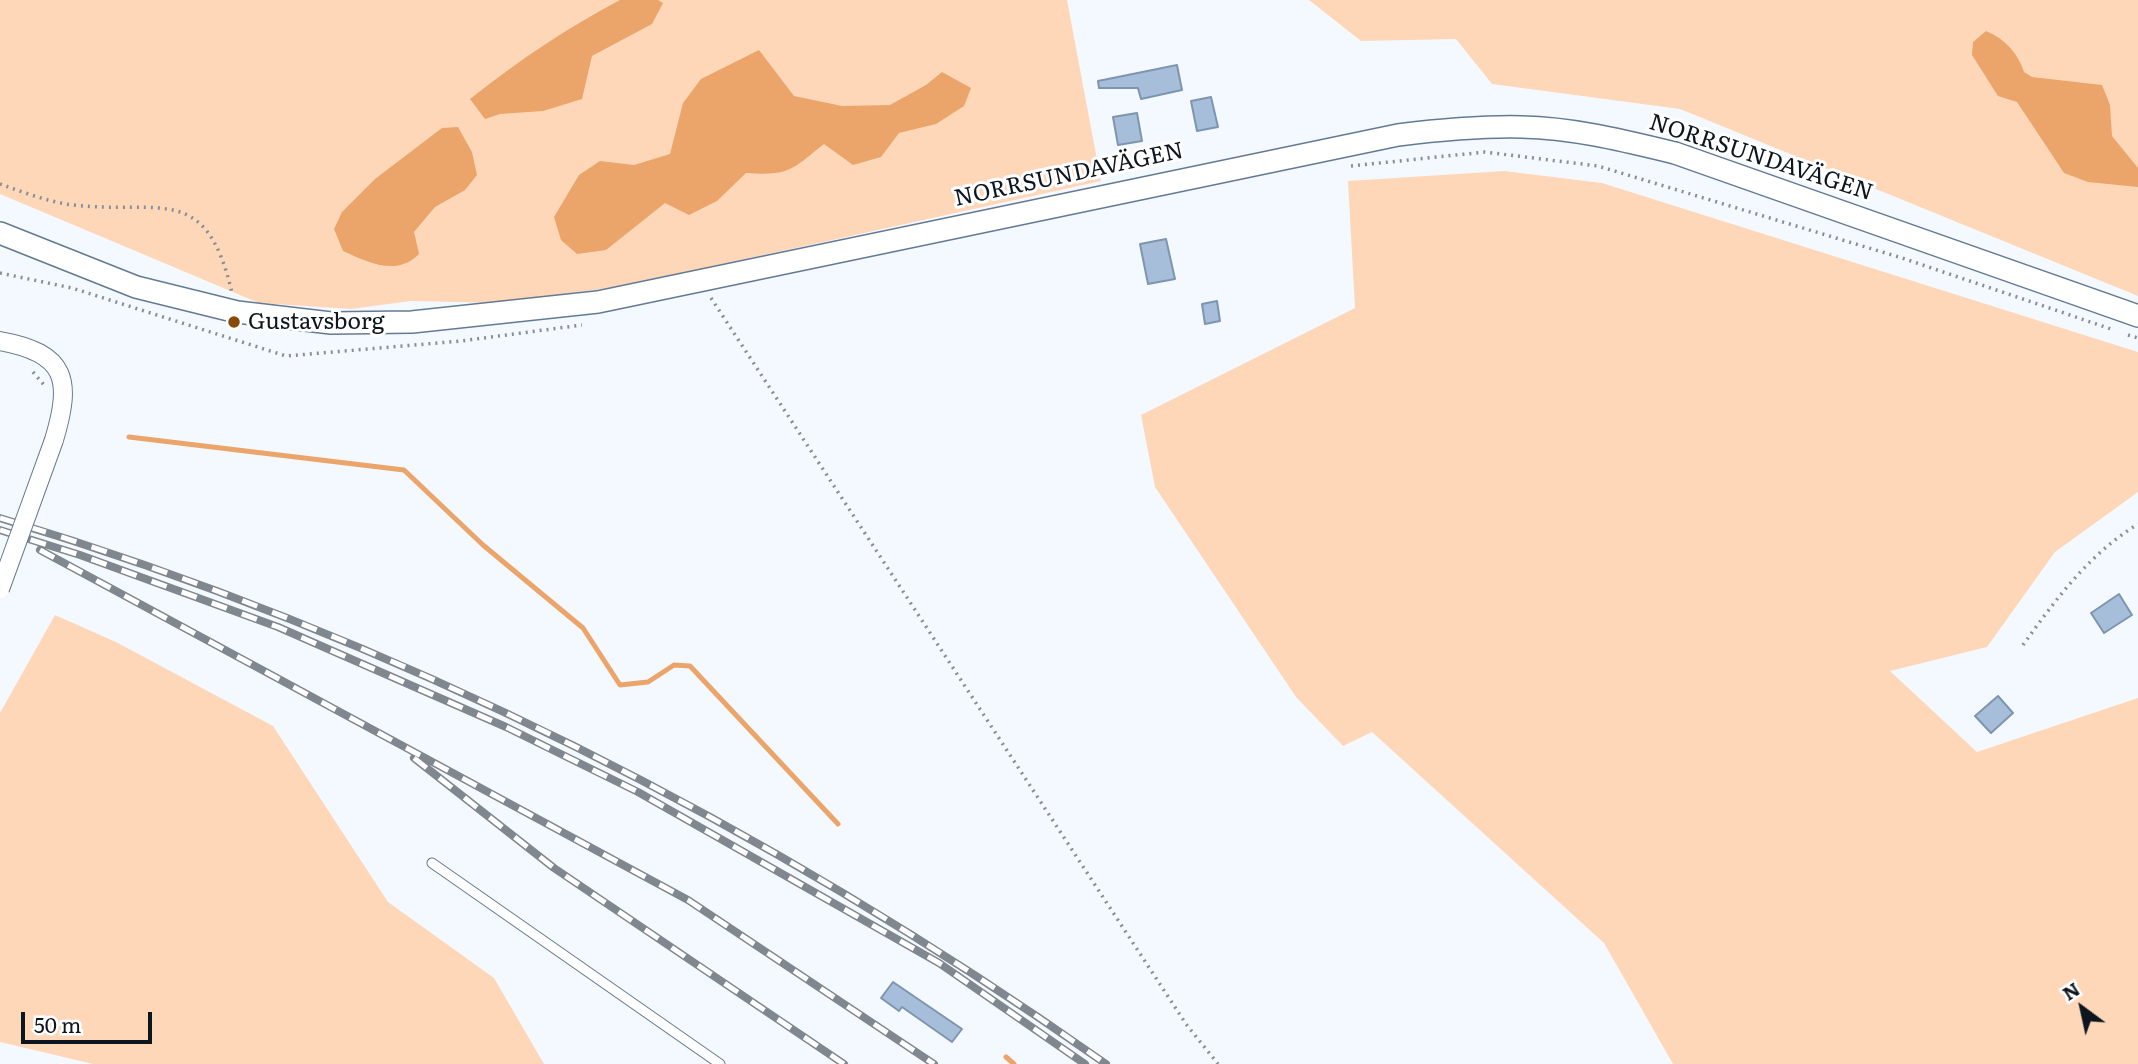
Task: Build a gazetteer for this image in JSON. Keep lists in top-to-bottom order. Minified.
{"streets":{"street":["NORRSUNDAVÄGEN"]},"places":["Gustavsborg"],"scale_bar":"50 m","north":"top left"}
